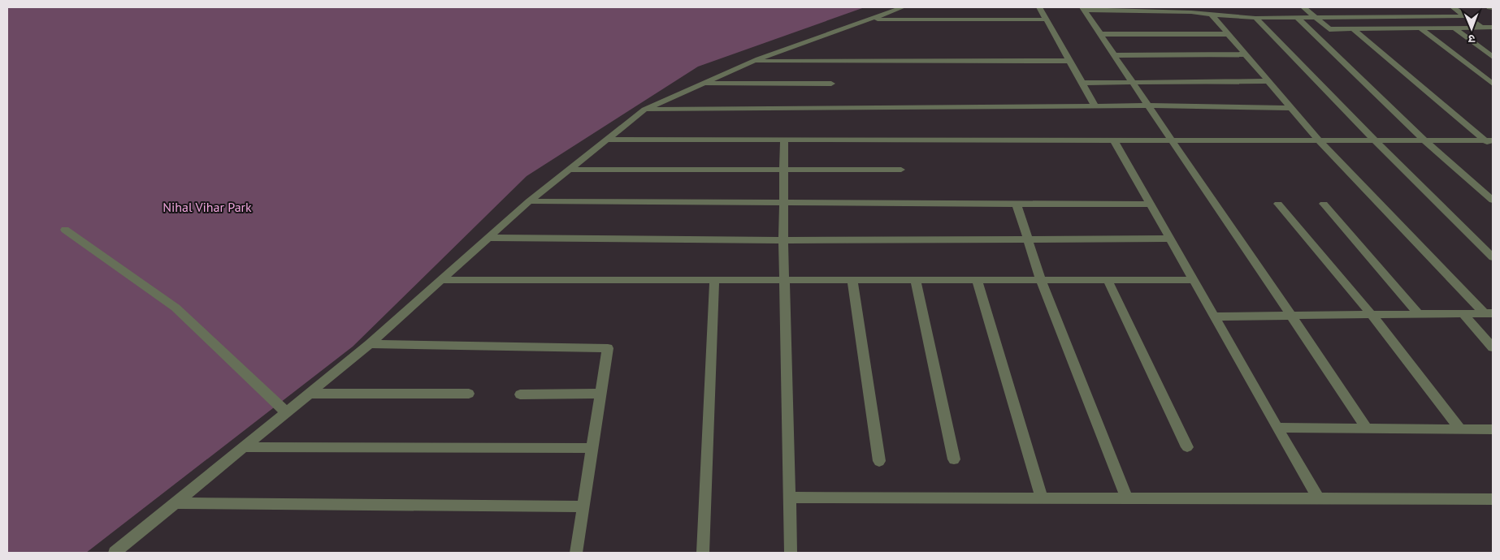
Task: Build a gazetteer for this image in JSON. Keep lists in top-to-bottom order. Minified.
{"parks":["Nihal Vihar Park"],"north":"bottom"}
